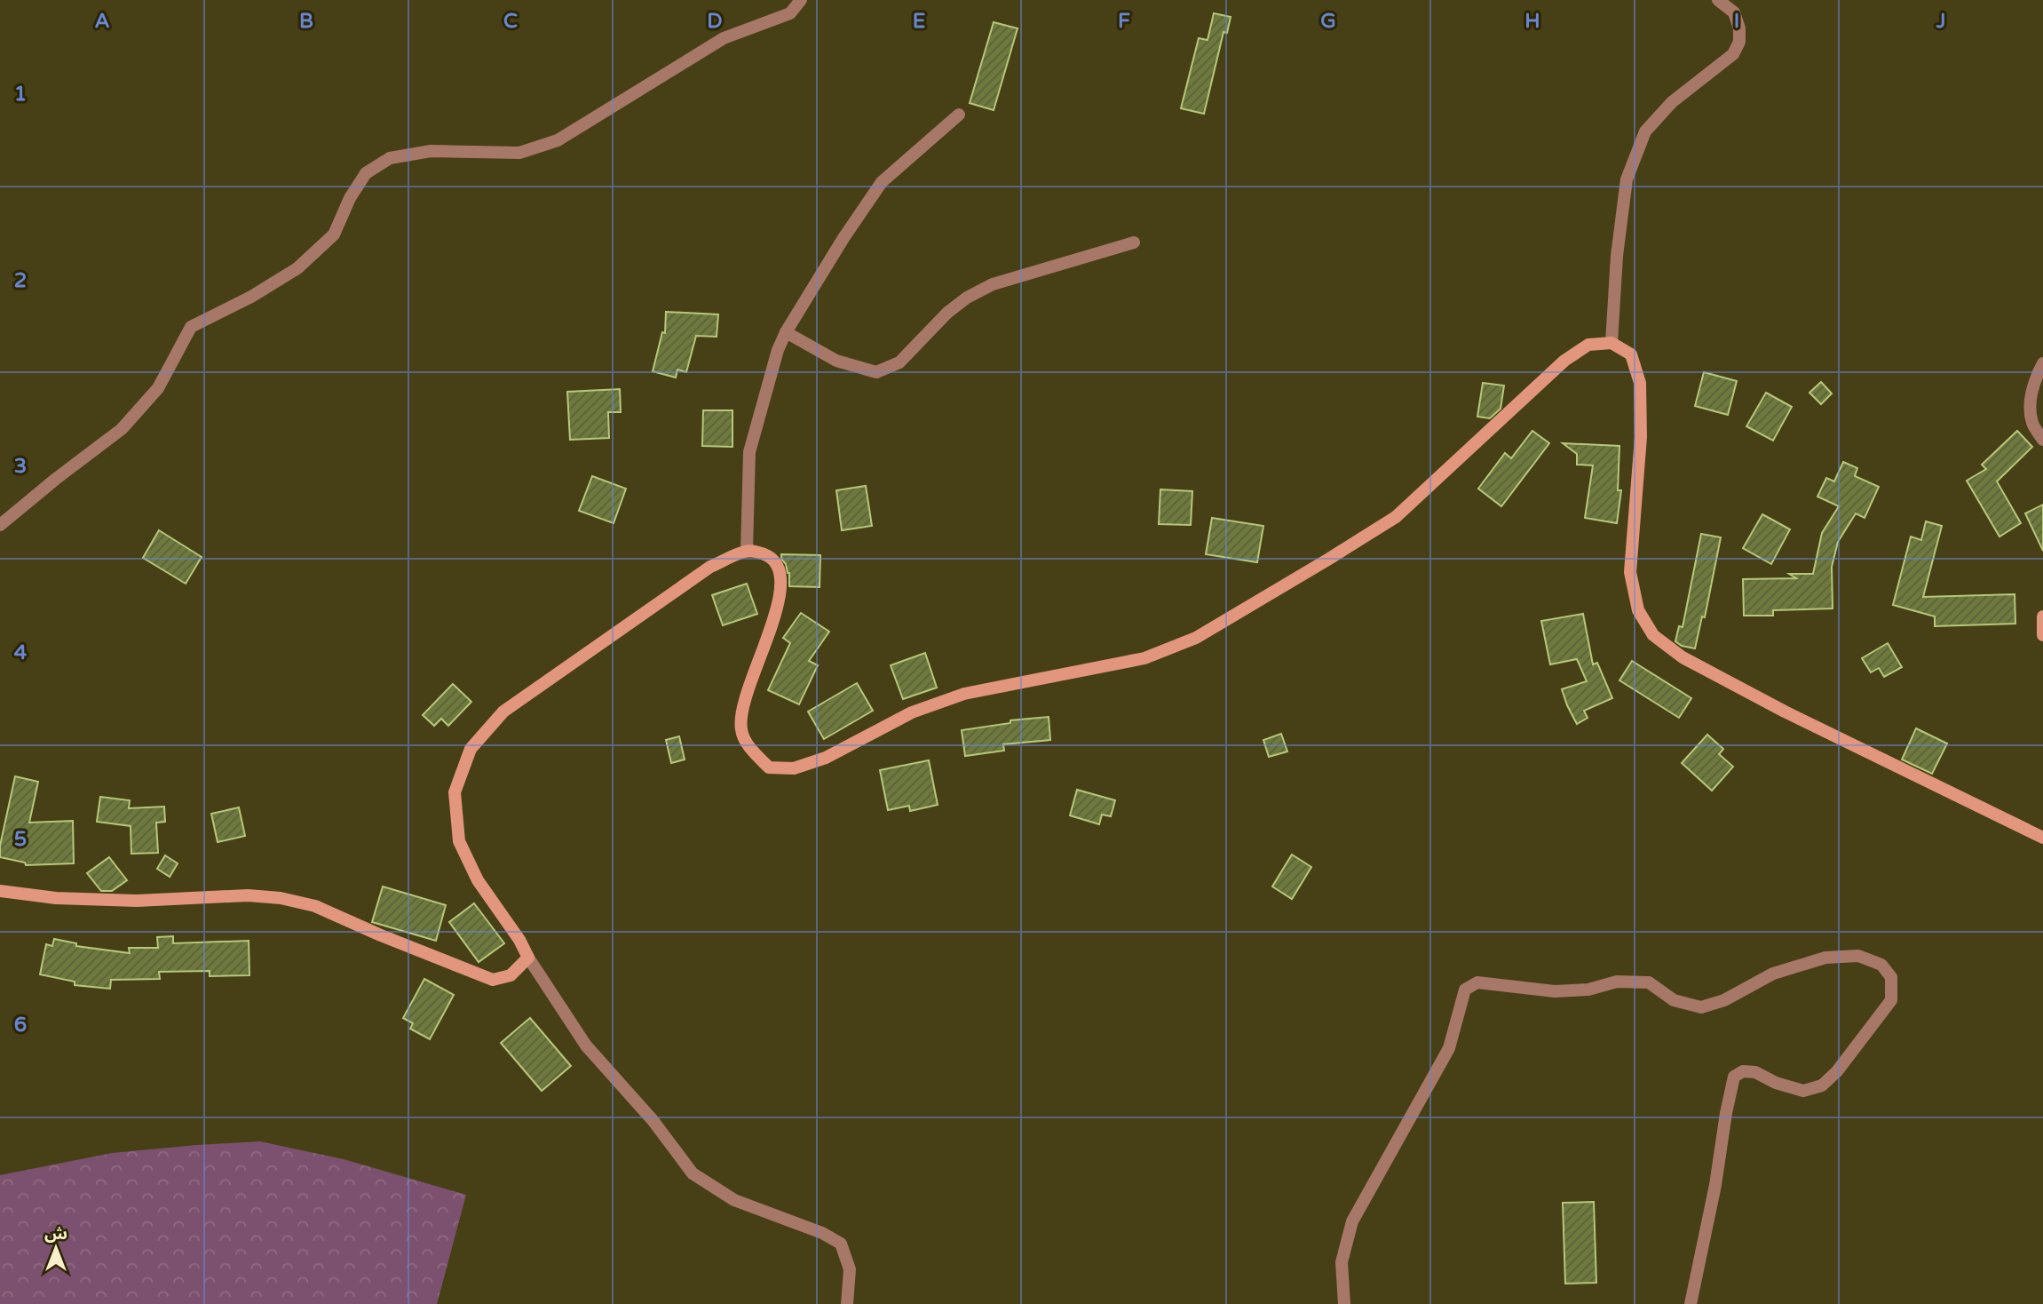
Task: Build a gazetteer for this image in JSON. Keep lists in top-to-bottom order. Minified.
{"north":"top","grid":{"columns":["A","B","C","D","E","F","G","H","I","J"],"rows":["1","2","3","4","5","6"]}}
